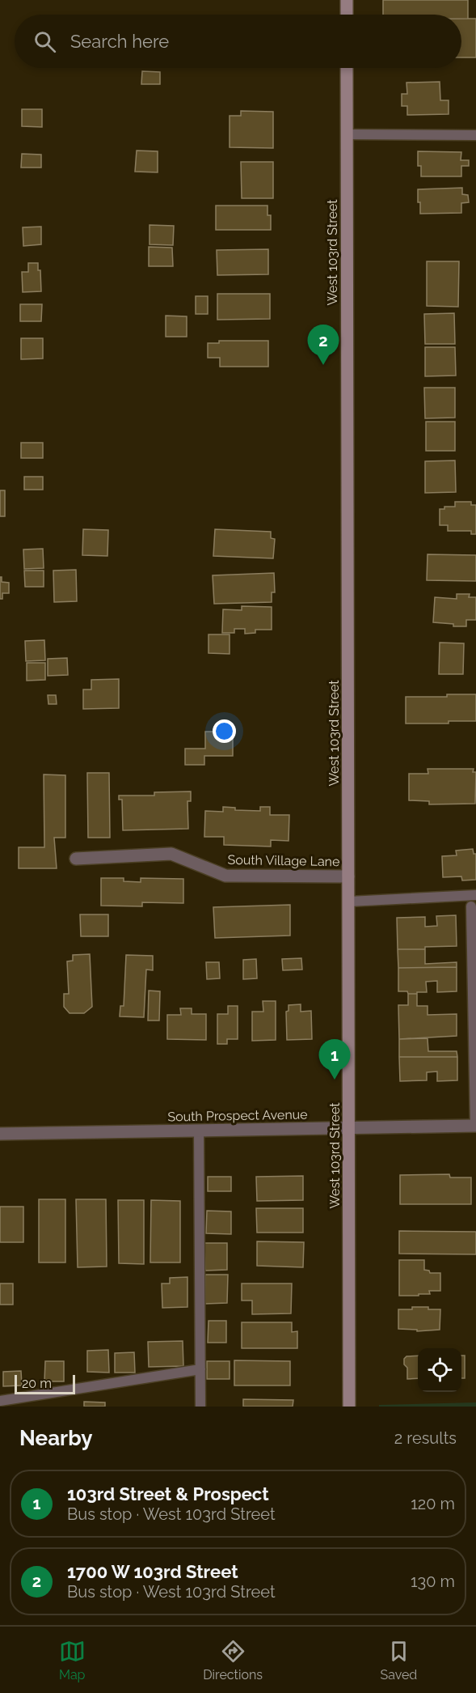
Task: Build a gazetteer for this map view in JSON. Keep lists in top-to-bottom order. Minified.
{"streets":{"main road":["West 103rd Street"],"street":["South Village Lane","South Prospect Avenue"]},"crossings":[["West 103rd Street","South Village Lane"],["West 103rd Street","South Prospect Avenue"]],"scale_bar":"20 m","page":{"search":"Search here","pins":["2","1"],"scale":"20 m","heading":["Nearby","2 results"],"list":[{"mark":"1","name":"103rd Street & Prospect","note":"Bus stop · West 103rd Street","value":"120 m"},{"mark":"2","name":"1700 W 103rd Street","note":"Bus stop · West 103rd Street","value":"130 m"}],"nav":["Map","Directions","Saved"]}}
